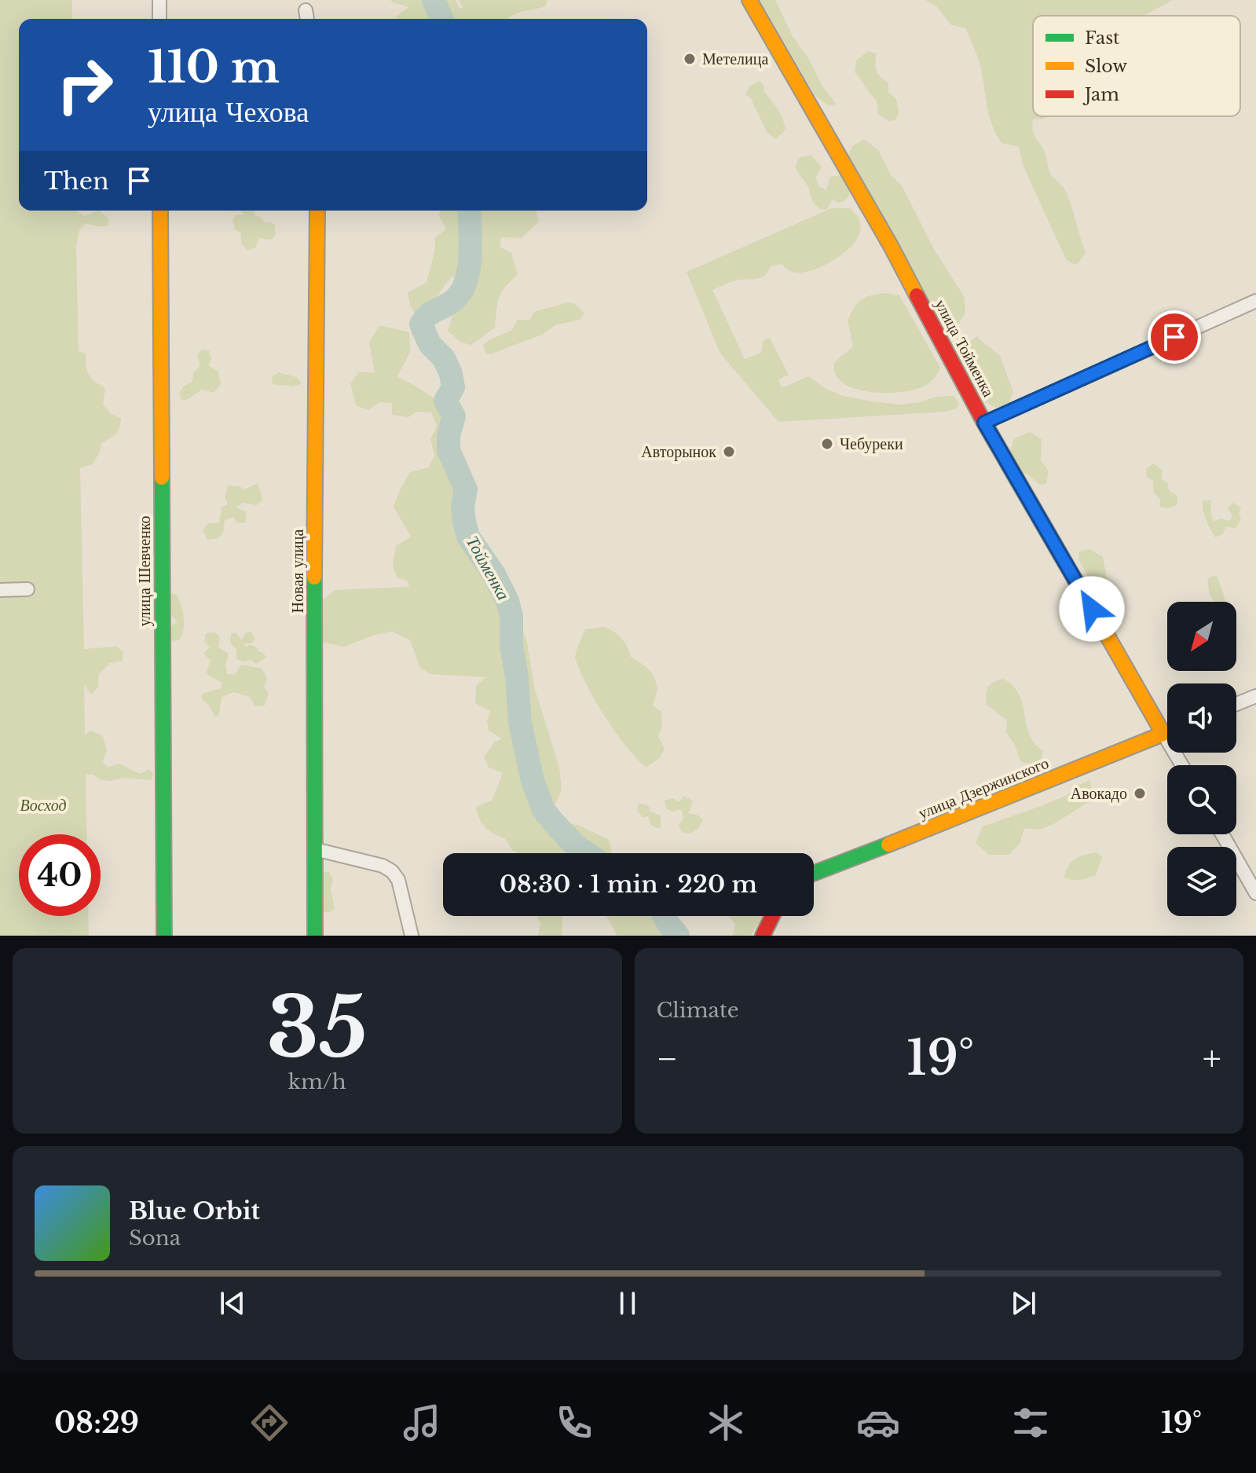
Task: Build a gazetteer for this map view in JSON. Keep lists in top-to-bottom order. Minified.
{"streets":{"street":["улица Тойменка","улица Шевченко","Новая улица","улица Дзержинского"]},"crossings":[["улица Тойменка","улица Дзержинского"]],"water":["Тойменка"],"parks":["Восход"],"places":["Метелица","Чебуреки","Авторынок","Авокадо"],"legend":["Fast","Slow","Jam"],"north":"bottom left","page":{"turn":["110 m","улица Чехова"],"then":"Then","limit":"40","trip":"08:30 · 1 min · 220 m","tile":[["35","km/h"],"Climate"],"heat":["−","19°","+"],"song":["Blue Orbit","Sona"],"tabs":["08:29","19°"]}}
